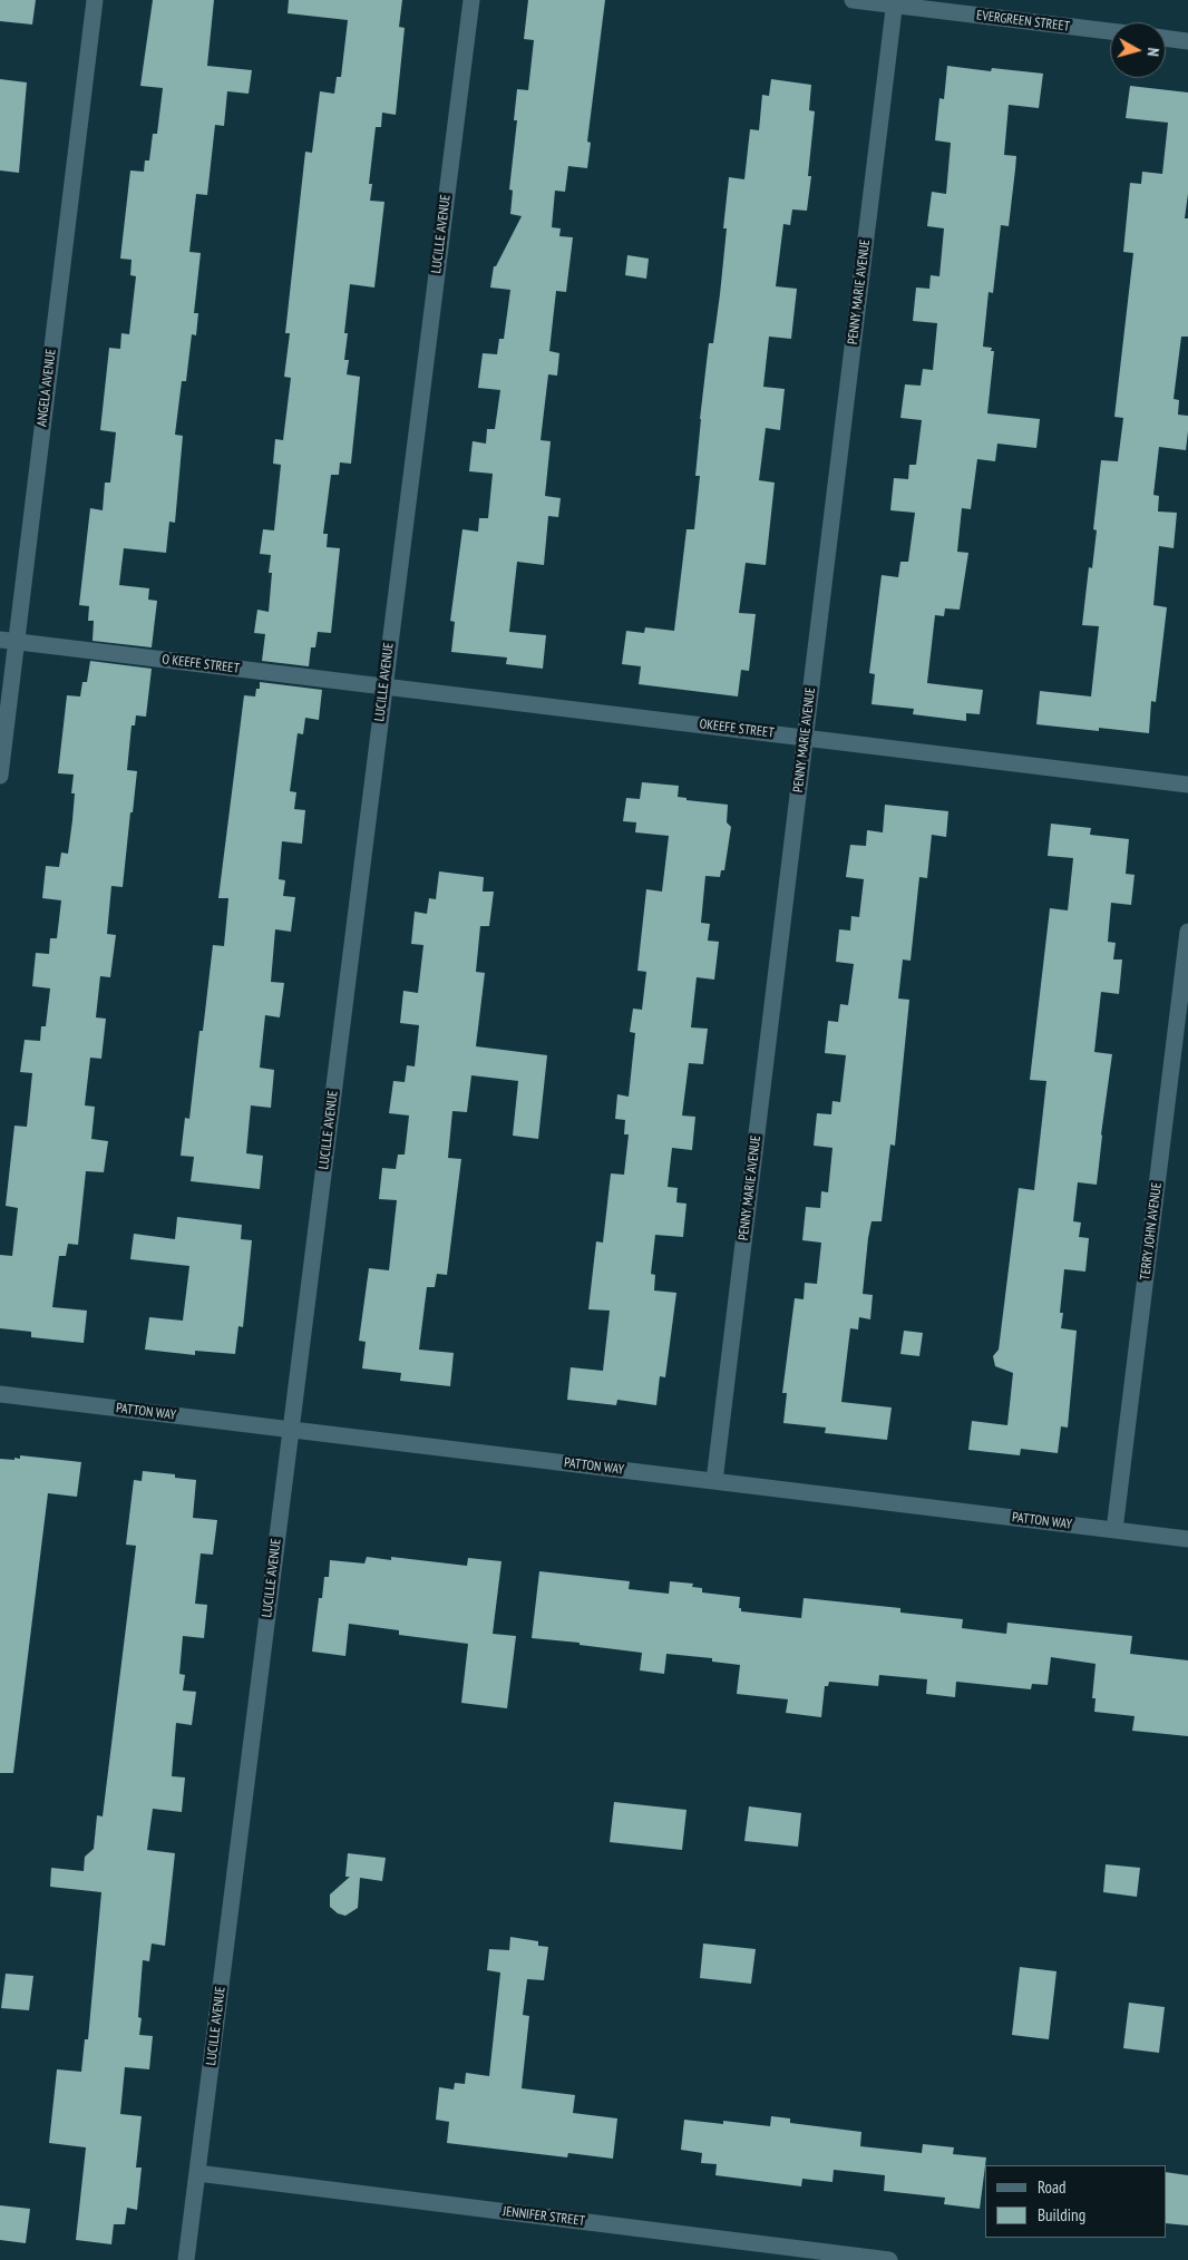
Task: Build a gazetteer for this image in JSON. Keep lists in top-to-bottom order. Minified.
{"streets":{"street":["EVERGREEN STREET","LUCILLE AVENUE","PENNY MARIE AVENUE","ANGELA AVENUE","O KEEFE STREET","OKEEFE STREET","TERRY JOHN AVENUE","PATTON WAY","JENNIFER STREET"]},"crossings":[["EVERGREEN STREET","PENNY MARIE AVENUE"],["LUCILLE AVENUE","O KEEFE STREET"],["LUCILLE AVENUE","OKEEFE STREET"],["LUCILLE AVENUE","PATTON WAY"],["LUCILLE AVENUE","JENNIFER STREET"],["PENNY MARIE AVENUE","OKEEFE STREET"],["PENNY MARIE AVENUE","PATTON WAY"],["ANGELA AVENUE","O KEEFE STREET"],["O KEEFE STREET","OKEEFE STREET"],["TERRY JOHN AVENUE","PATTON WAY"]],"legend":["Road","Building"],"north":"right"}
